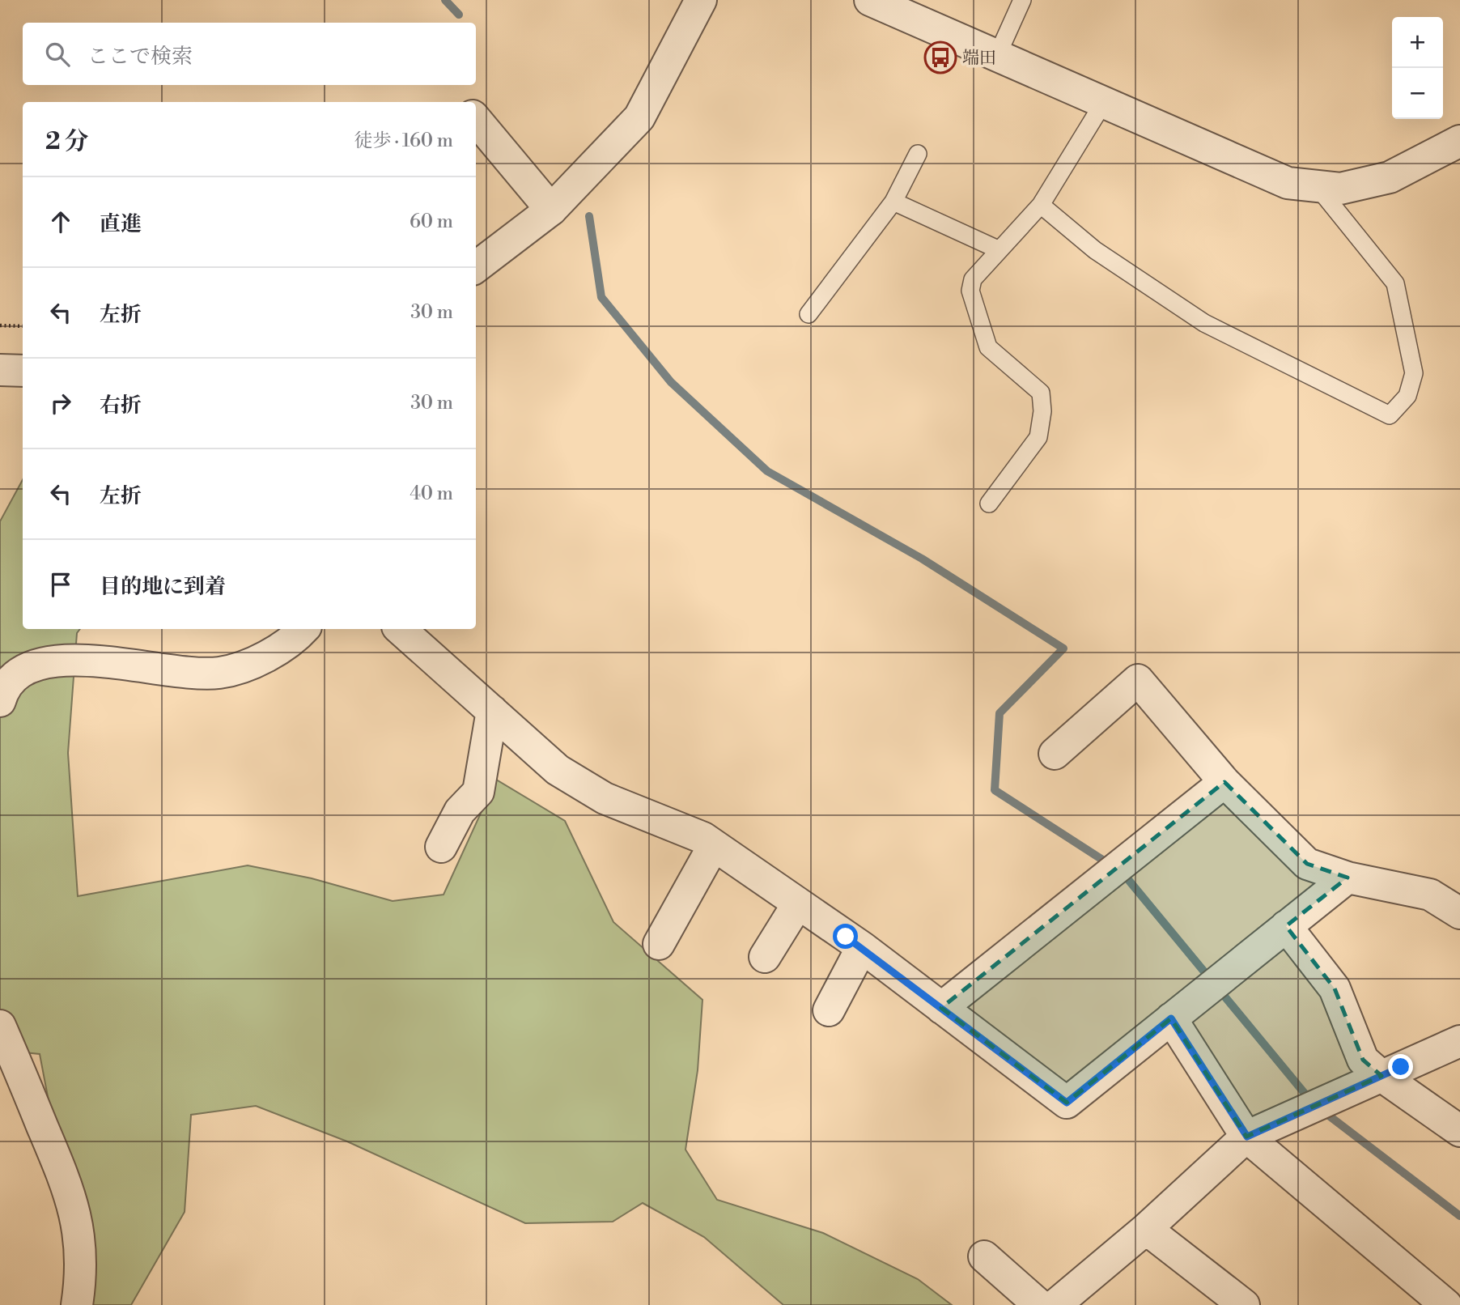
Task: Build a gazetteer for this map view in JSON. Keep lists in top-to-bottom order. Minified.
{"places":{"bus stop":["端田"]},"page":{"map_buttons":["+","−"],"search":"ここで検索","heading":["2 分","徒歩 · 160 m"],"list":[["直進","60 m"],["左折","30 m"],["右折","30 m"],["左折","40 m"],"目的地に到着"]}}
